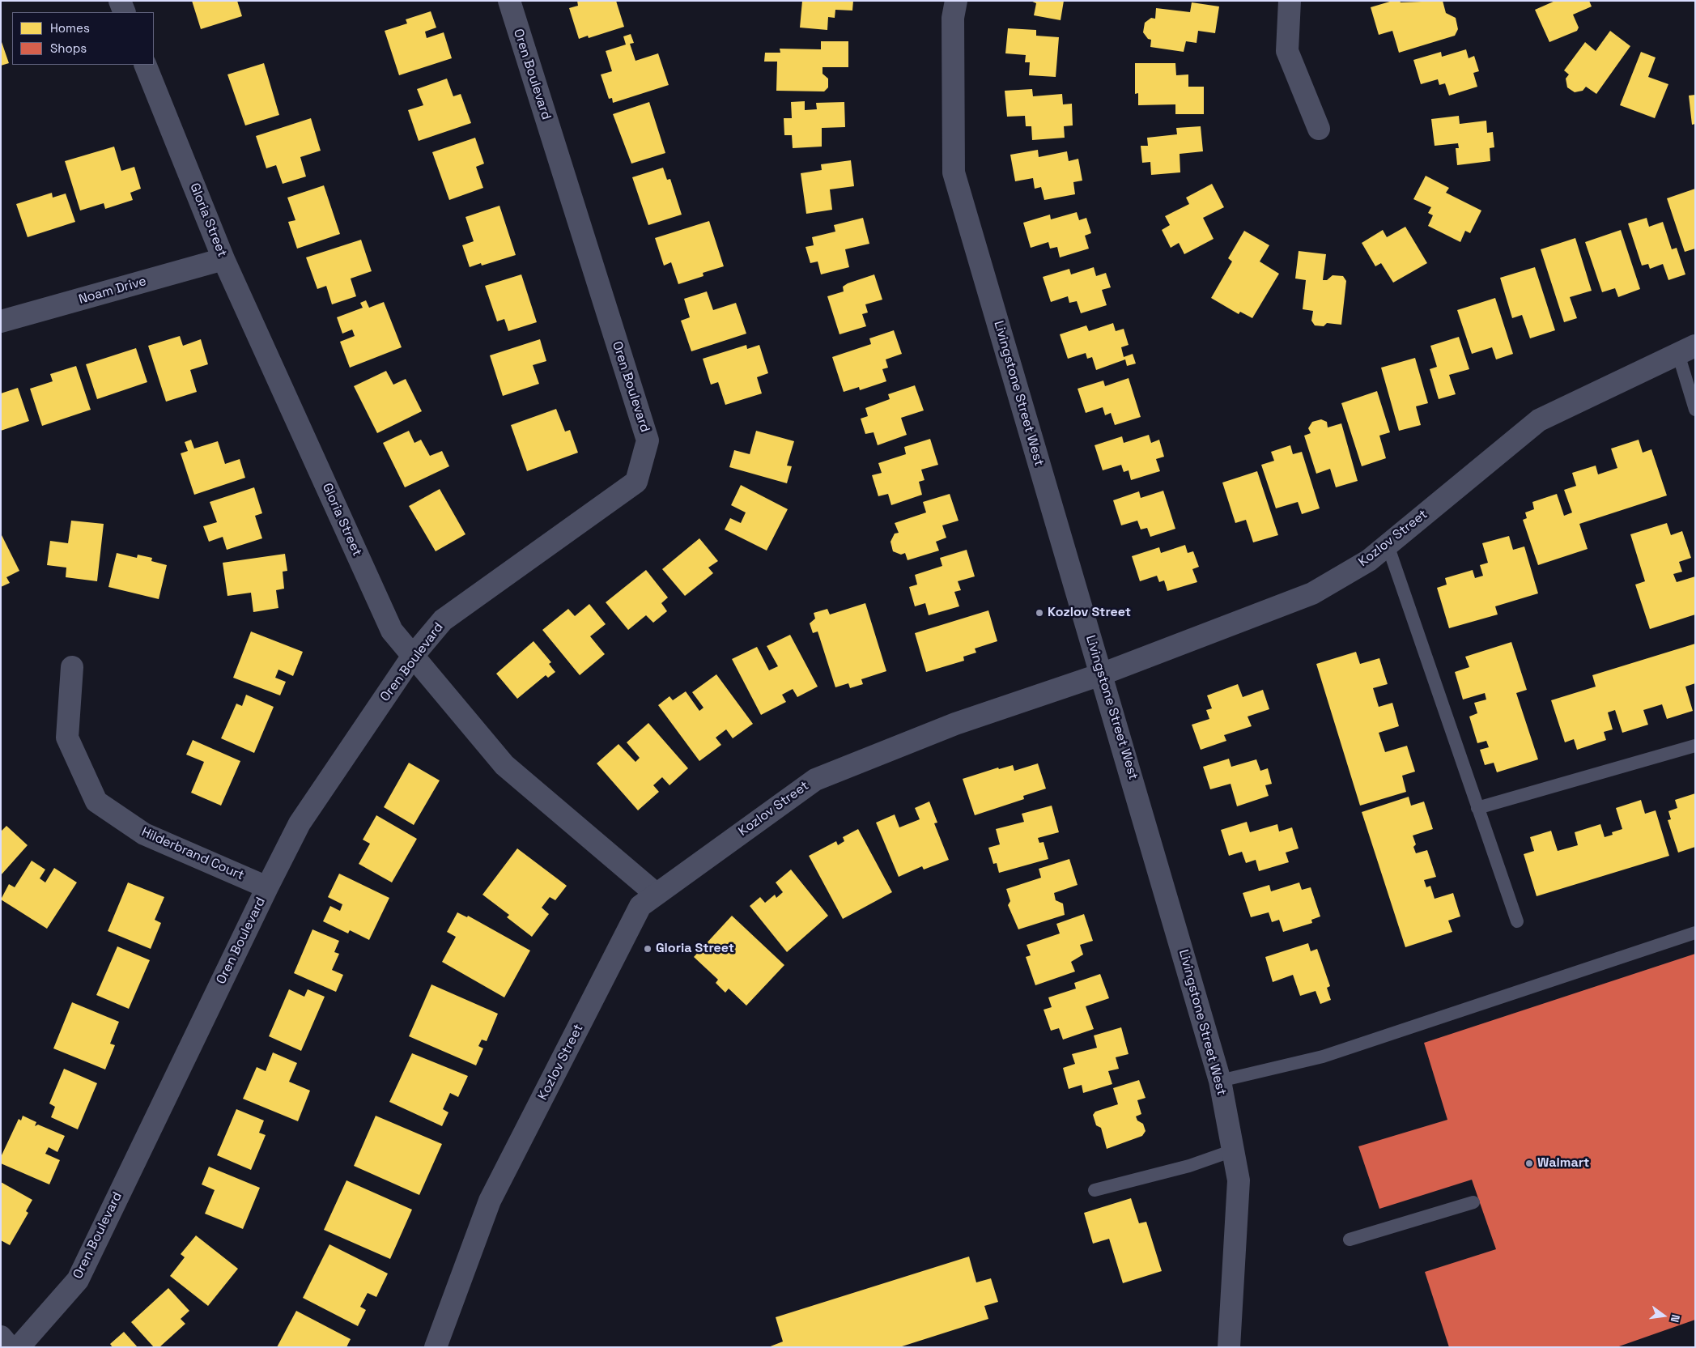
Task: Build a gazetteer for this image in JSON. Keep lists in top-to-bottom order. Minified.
{"streets":{"street":["Oren Boulevard","Gloria Street","Noam Drive","Livingstone Street West","Kozlov Street","Hilderbrand Court"]},"crossings":[["Oren Boulevard","Gloria Street"],["Oren Boulevard","Hilderbrand Court"],["Gloria Street","Noam Drive"],["Gloria Street","Kozlov Street"],["Livingstone Street West","Kozlov Street"]],"places":["Kozlov Street","Gloria Street","Walmart"],"legend":["Homes","Shops"],"north":"right"}
